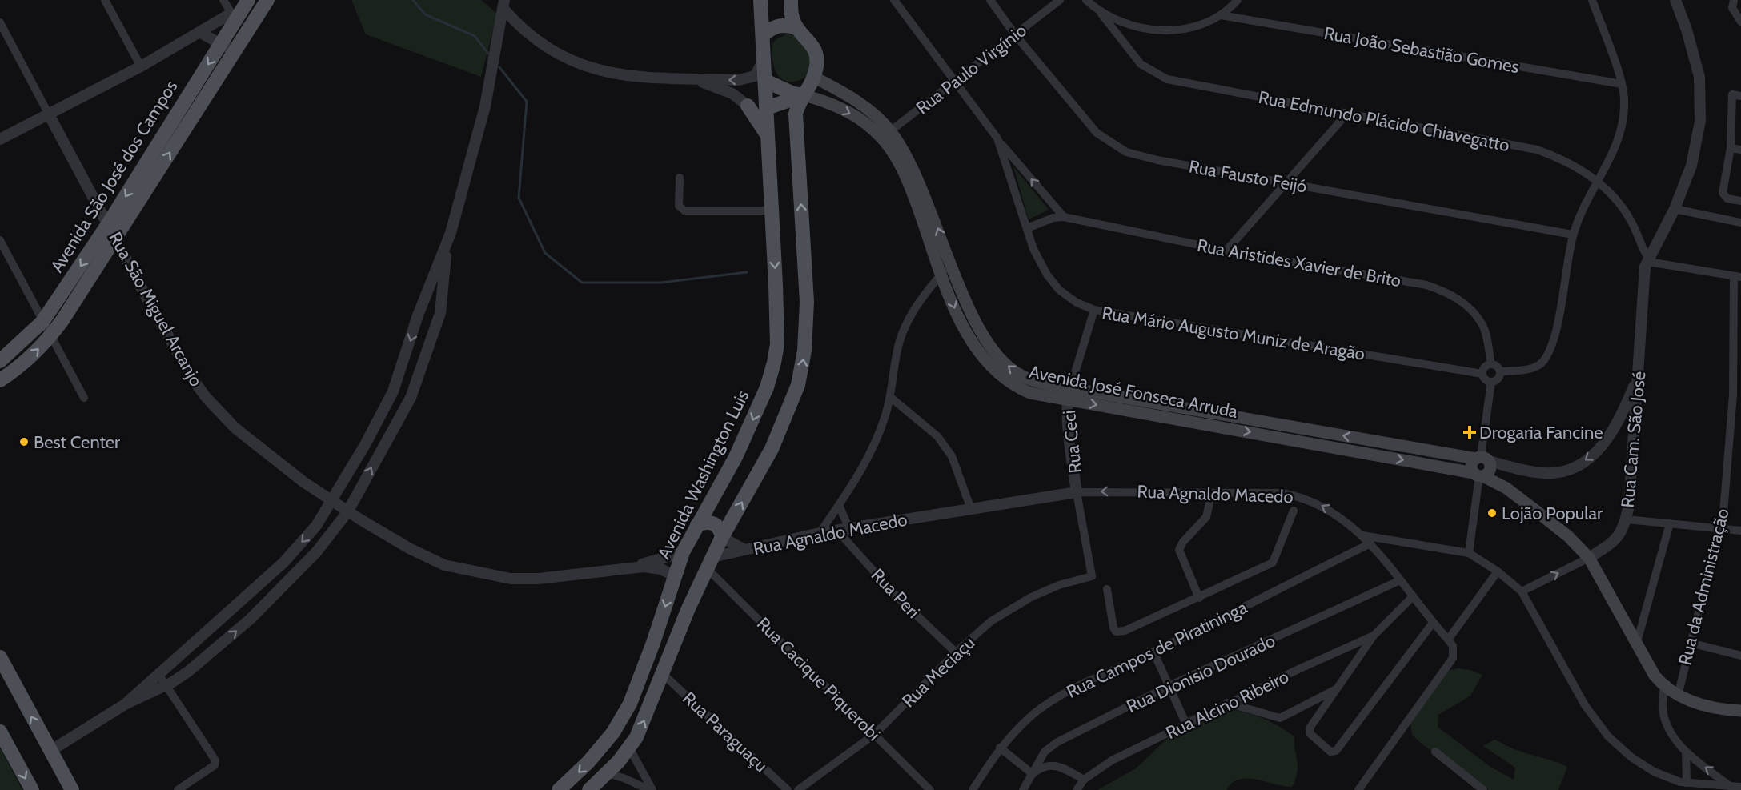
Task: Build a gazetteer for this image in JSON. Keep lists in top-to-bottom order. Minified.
{"streets":{"main road":["Avenida São José dos Campos","Avenida José Fonseca Arruda","Avenida Washington Luis"],"street":["Rua João Sebastião Gomes","Rua Paulo Virgínio","Rua Edmundo Plácido Chiavegatto","Rua Fausto Feijó","Rua Aristides Xavier de Brito","Rua São Miguel Arcanjo","Rua Mário Augusto Muniz de Aragão","Rua Cam. São José","Rua Ceci","Rua Agnaldo Macedo","Rua da Administração","Rua Peri","Rua Campos de Piratininga","Rua Meciaçu","Rua Dionisio Dourado","Rua Cacique Piquerobi","Rua Alcino Ribeiro","Rua Paraguaçu"]},"crossings":[["Rua Paulo Virgínio","Rua Fausto Feijó"],["Rua Paulo Virgínio","Avenida José Fonseca Arruda"],["Rua Edmundo Plácido Chiavegatto","Rua Cam. São José"],["Avenida São José dos Campos","Rua São Miguel Arcanjo"],["Rua Aristides Xavier de Brito","Rua Mário Augusto Muniz de Aragão"],["Rua São Miguel Arcanjo","Avenida Washington Luis"],["Rua Mário Augusto Muniz de Aragão","Rua Ceci"],["Avenida José Fonseca Arruda","Rua Ceci"],["Avenida José Fonseca Arruda","Avenida Washington Luis"],["Rua Ceci","Rua Agnaldo Macedo"],["Rua Ceci","Rua Meciaçu"],["Rua Agnaldo Macedo","Rua Peri"],["Rua Agnaldo Macedo","Rua Cacique Piquerobi"],["Rua Peri","Rua Meciaçu"],["Rua Meciaçu","Rua Cacique Piquerobi"]],"one_way":["Rua Agnaldo Macedo"],"places":{"health":["Drogaria Fancine"],"other":["Best Center","Lojão Popular"]}}
